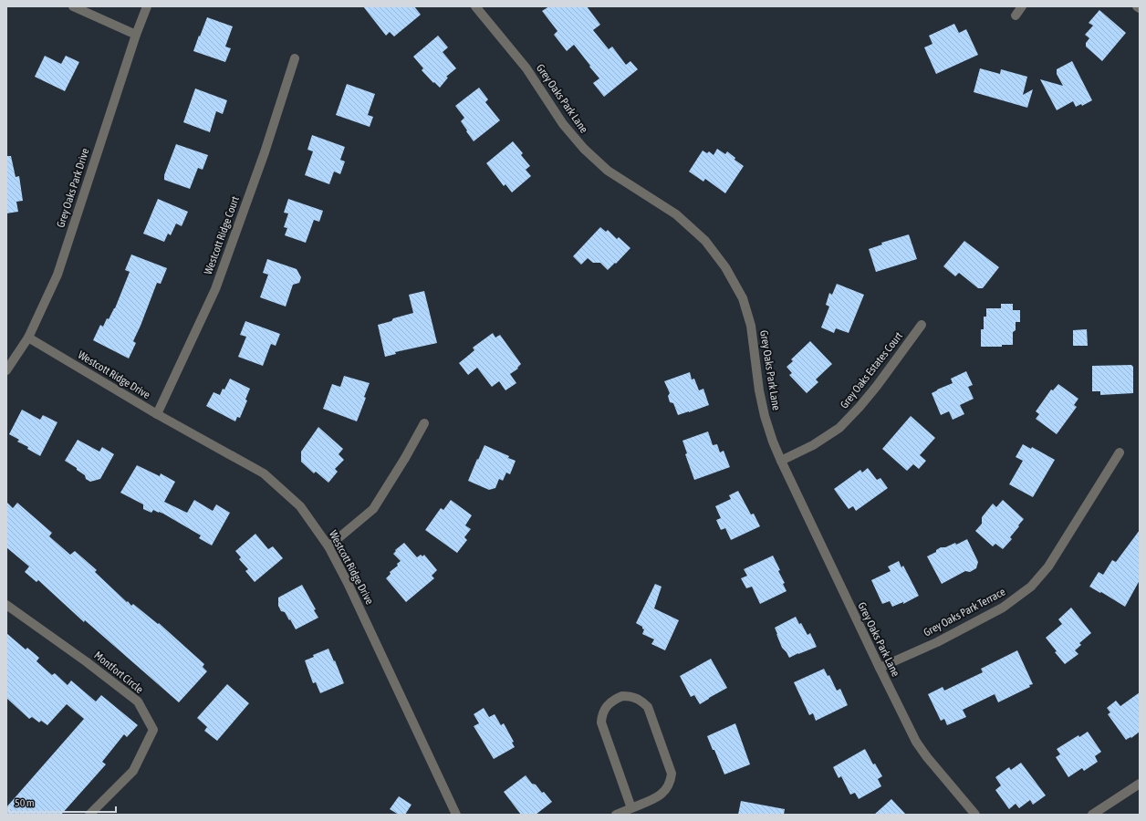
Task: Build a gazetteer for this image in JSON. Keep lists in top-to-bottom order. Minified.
{"streets":{"street":["Grey Oaks Park Lane","Grey Oaks Park Drive","Westcott Ridge Court","Grey Oaks Estates Court","Westcott Ridge Drive","Grey Oaks Park Terrace","Montfort Circle"]},"crossings":[["Grey Oaks Park Lane","Grey Oaks Estates Court"],["Grey Oaks Park Lane","Grey Oaks Park Terrace"],["Grey Oaks Park Drive","Westcott Ridge Drive"],["Westcott Ridge Court","Westcott Ridge Drive"]],"scale_bar":"50 m"}
